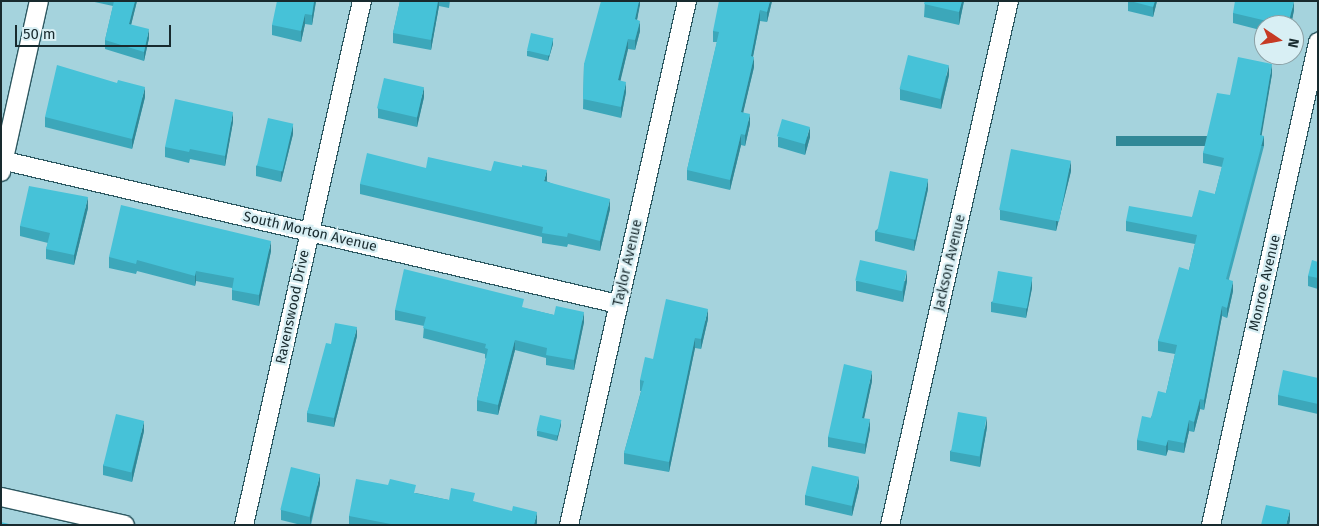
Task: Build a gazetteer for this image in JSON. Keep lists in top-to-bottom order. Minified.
{"streets":{"street":["South Morton Avenue","Taylor Avenue","Jackson Avenue","Monroe Avenue","Ravenswood Drive"]},"crossings":[["South Morton Avenue","Taylor Avenue"],["South Morton Avenue","Ravenswood Drive"]],"scale_bar":"50 m","north":"right"}
